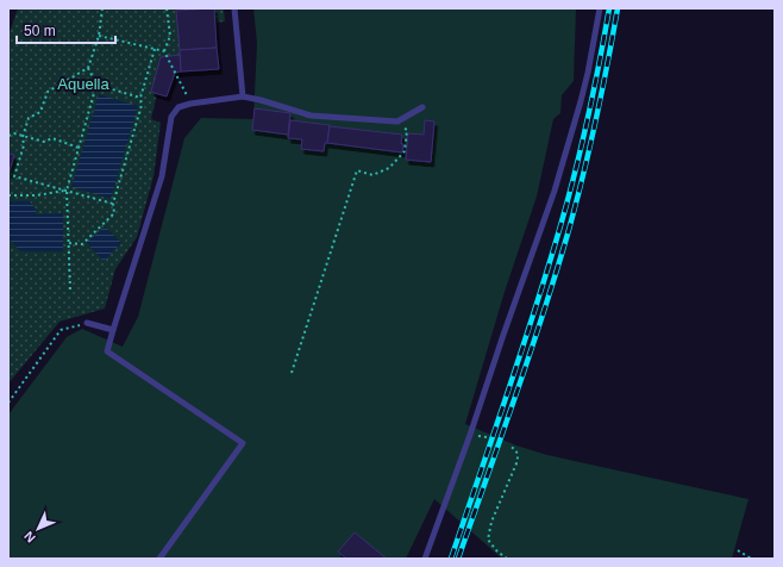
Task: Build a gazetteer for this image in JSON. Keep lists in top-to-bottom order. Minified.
{"parks":["Aquella"],"scale_bar":"50 m","north":"bottom left"}
